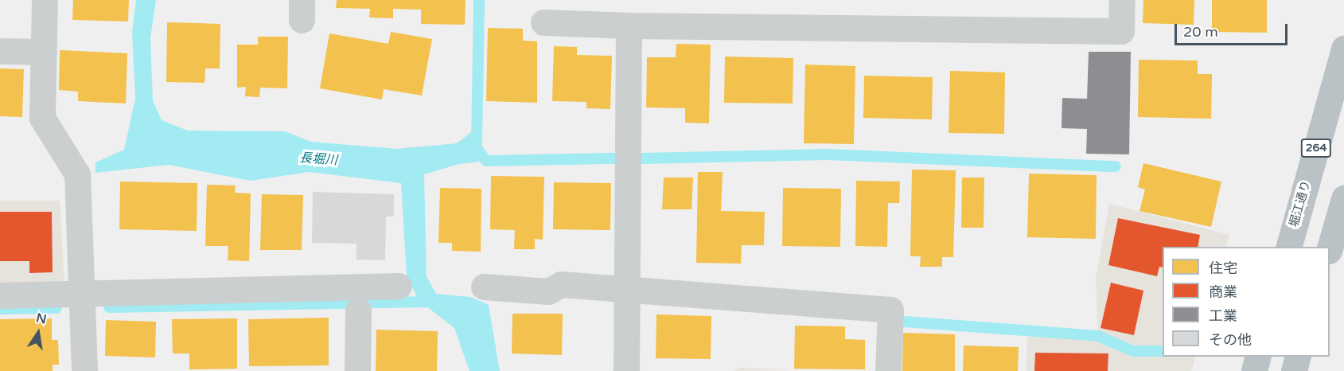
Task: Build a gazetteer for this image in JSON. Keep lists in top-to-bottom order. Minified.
{"streets":{"highway":["264","堀江通り"]},"water":["長堀川"],"legend":["住宅","商業","工業","その他"],"scale_bar":"20 m","north":"top"}
